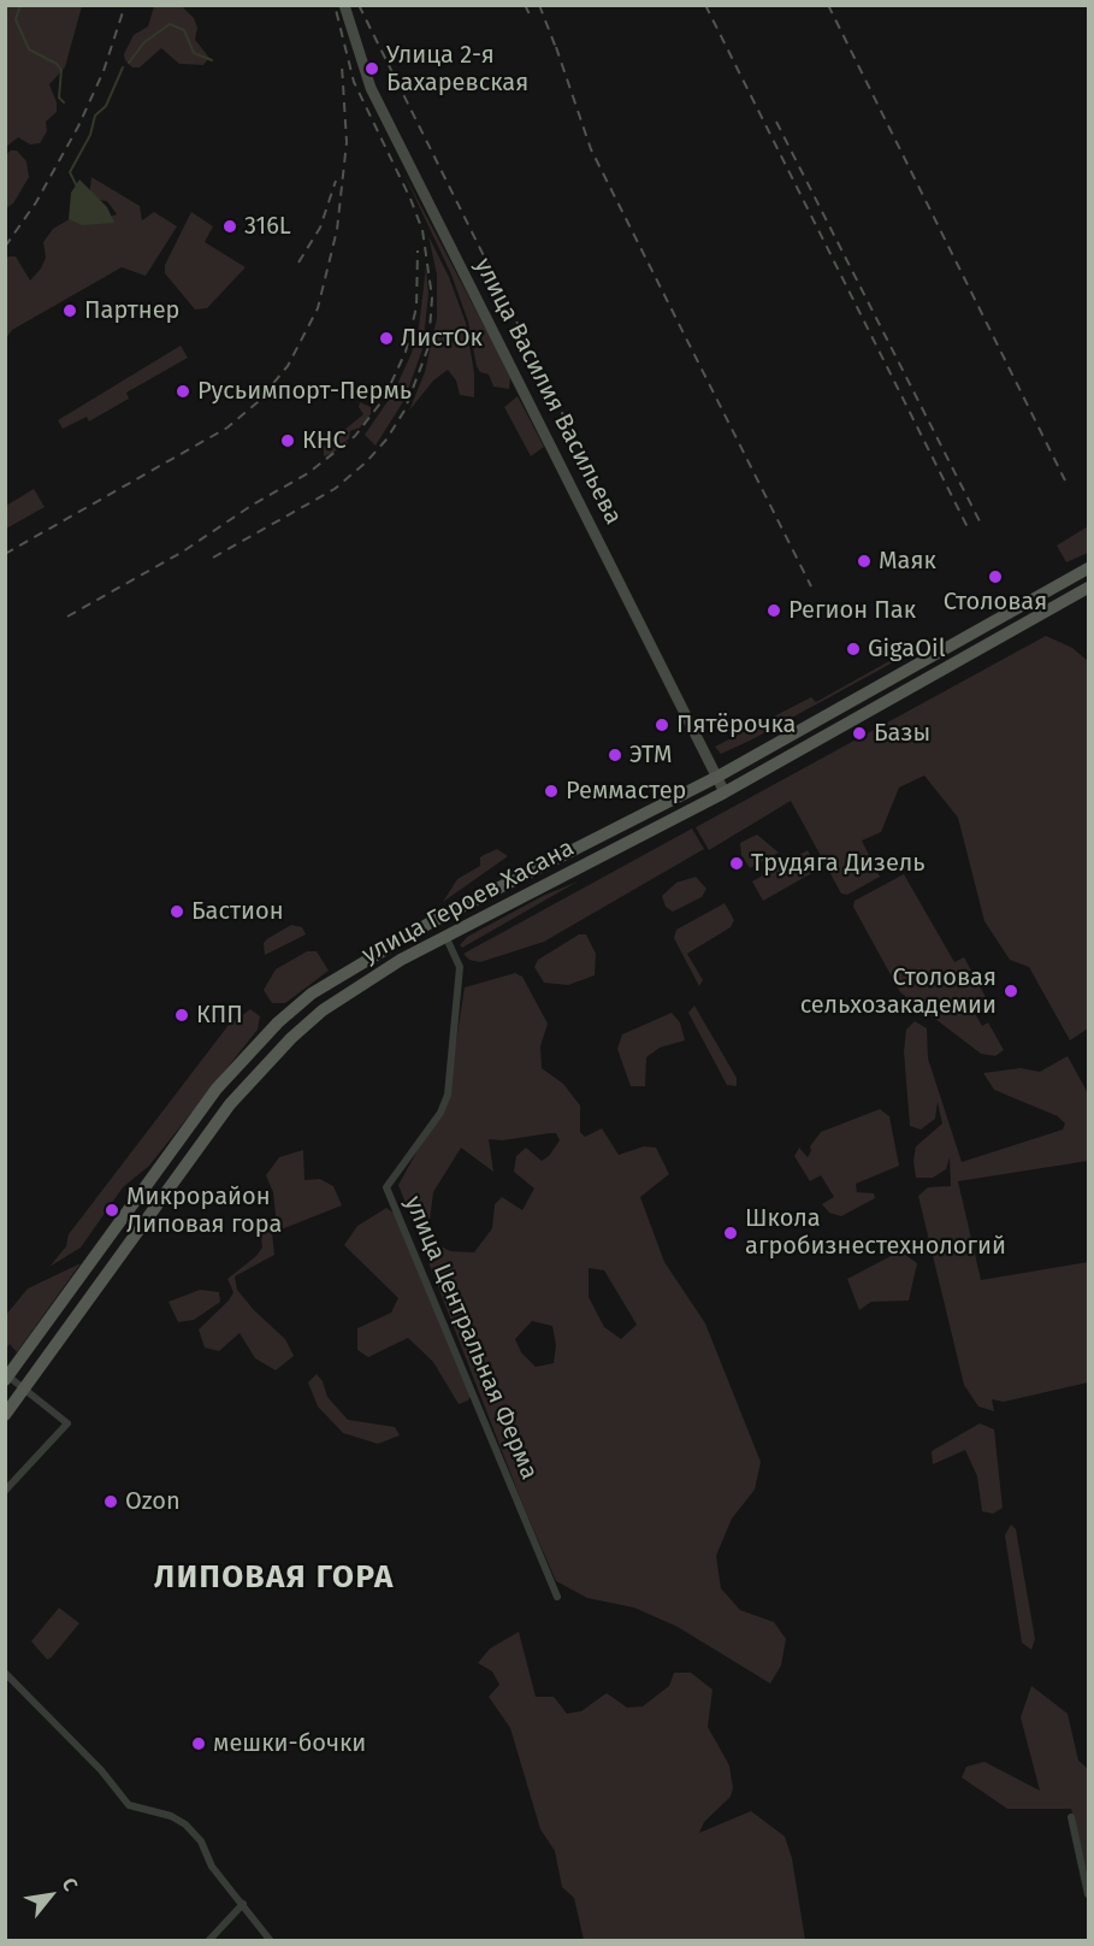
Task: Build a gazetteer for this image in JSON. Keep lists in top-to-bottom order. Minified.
{"streets":{"main road":["улица Василия Васильева","улица Героев Хасана"],"street":["улица Центральная Ферма"]},"crossings":[["улица Василия Васильева","улица Героев Хасана"],["улица Героев Хасана","улица Центральная Ферма"]],"districts":["ЛИПОВАЯ ГОРА"],"places":["Улица 2-я Бахаревская","316L","Партнер","ЛистОк","Русьимпорт-Пермь","КНС","Маяк","Столовая","Регион Пак","GigaOil","Пятёрочка","Базы","ЭТМ","Реммастер","Трудяга Дизель","Бастион","Столовая сельхозакадемии","КПП","Микрорайон Липовая гора","Школа агробизнестехнологий","Ozon","мешки-бочки"],"north":"top right"}
